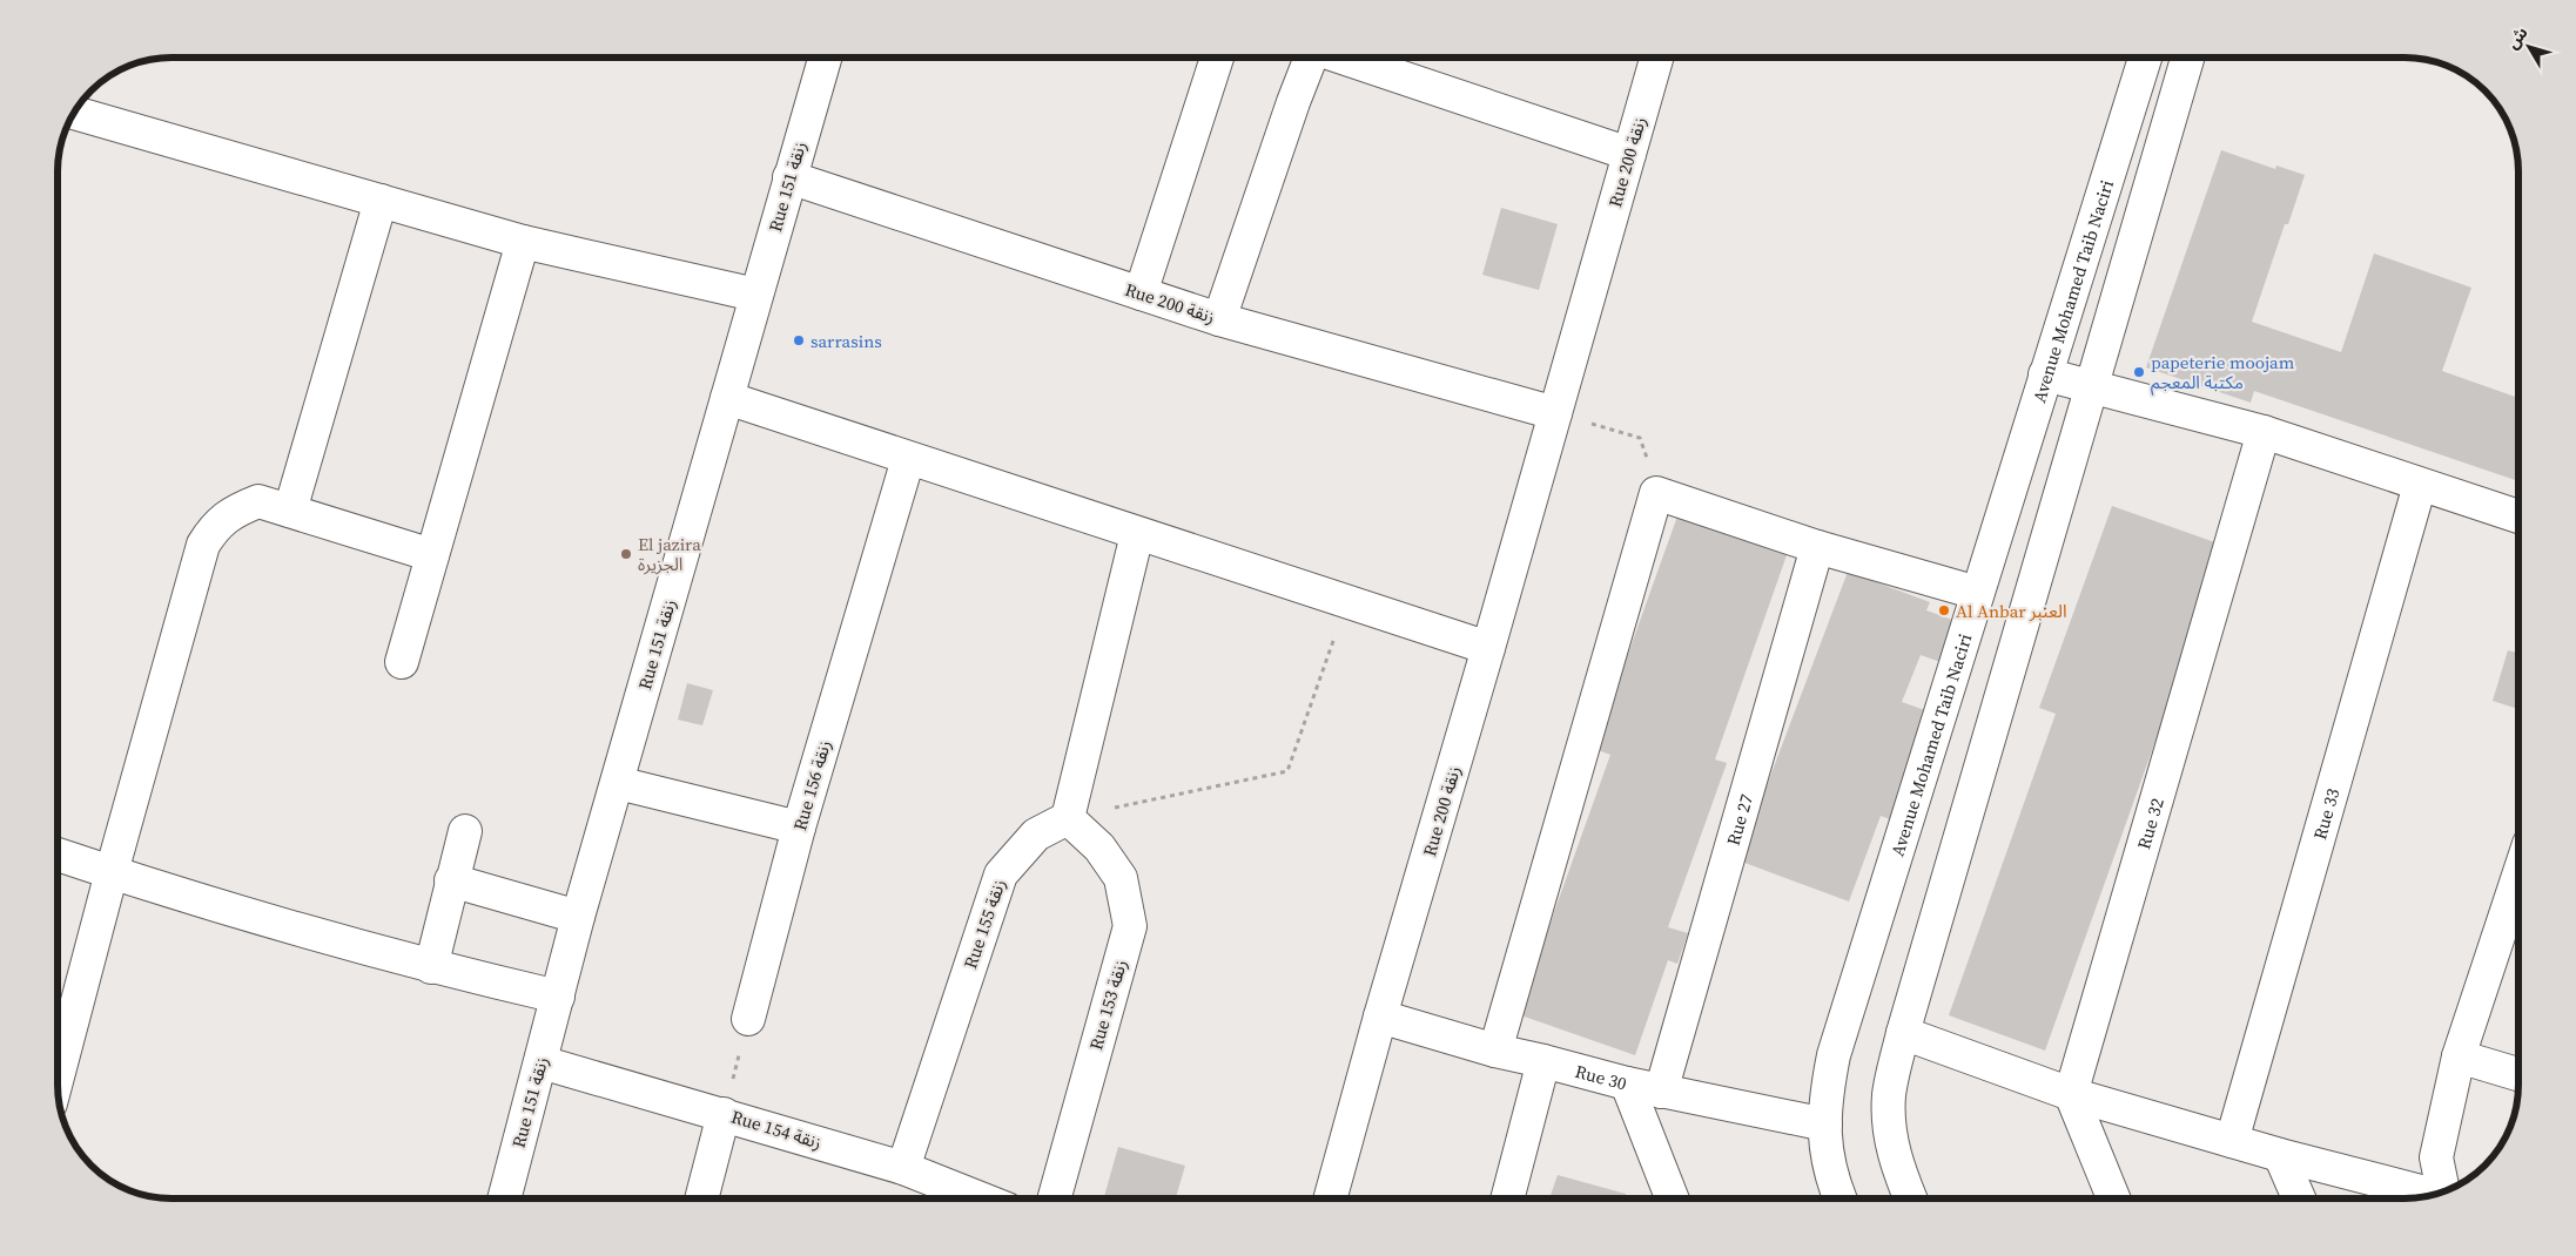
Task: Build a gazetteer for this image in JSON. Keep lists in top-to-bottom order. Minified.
{"streets":{"street":["Rue 200 زنقة","Rue 151 زنقة","Avenue Mohamed Taib Naciri","Rue 156 زنقة","Rue 33","Rue 27","Rue 32","Rue 155 زنقة","Rue 153 زنقة","Rue 30","Rue 154 زنقة"]},"crossings":[["Rue 200 زنقة","Rue 151 زنقة"],["Rue 200 زنقة","Rue 30"],["Rue 151 زنقة","Rue 154 زنقة"],["Avenue Mohamed Taib Naciri","Rue 30"],["Rue 27","Rue 30"],["Rue 155 زنقة","Rue 153 زنقة"],["Rue 155 زنقة","Rue 154 زنقة"]],"places":["sarrasins","papeterie moojam مكتبة المعجم","El jazira الجزيرة","Al Anbar العنبر"],"north":"top left"}
